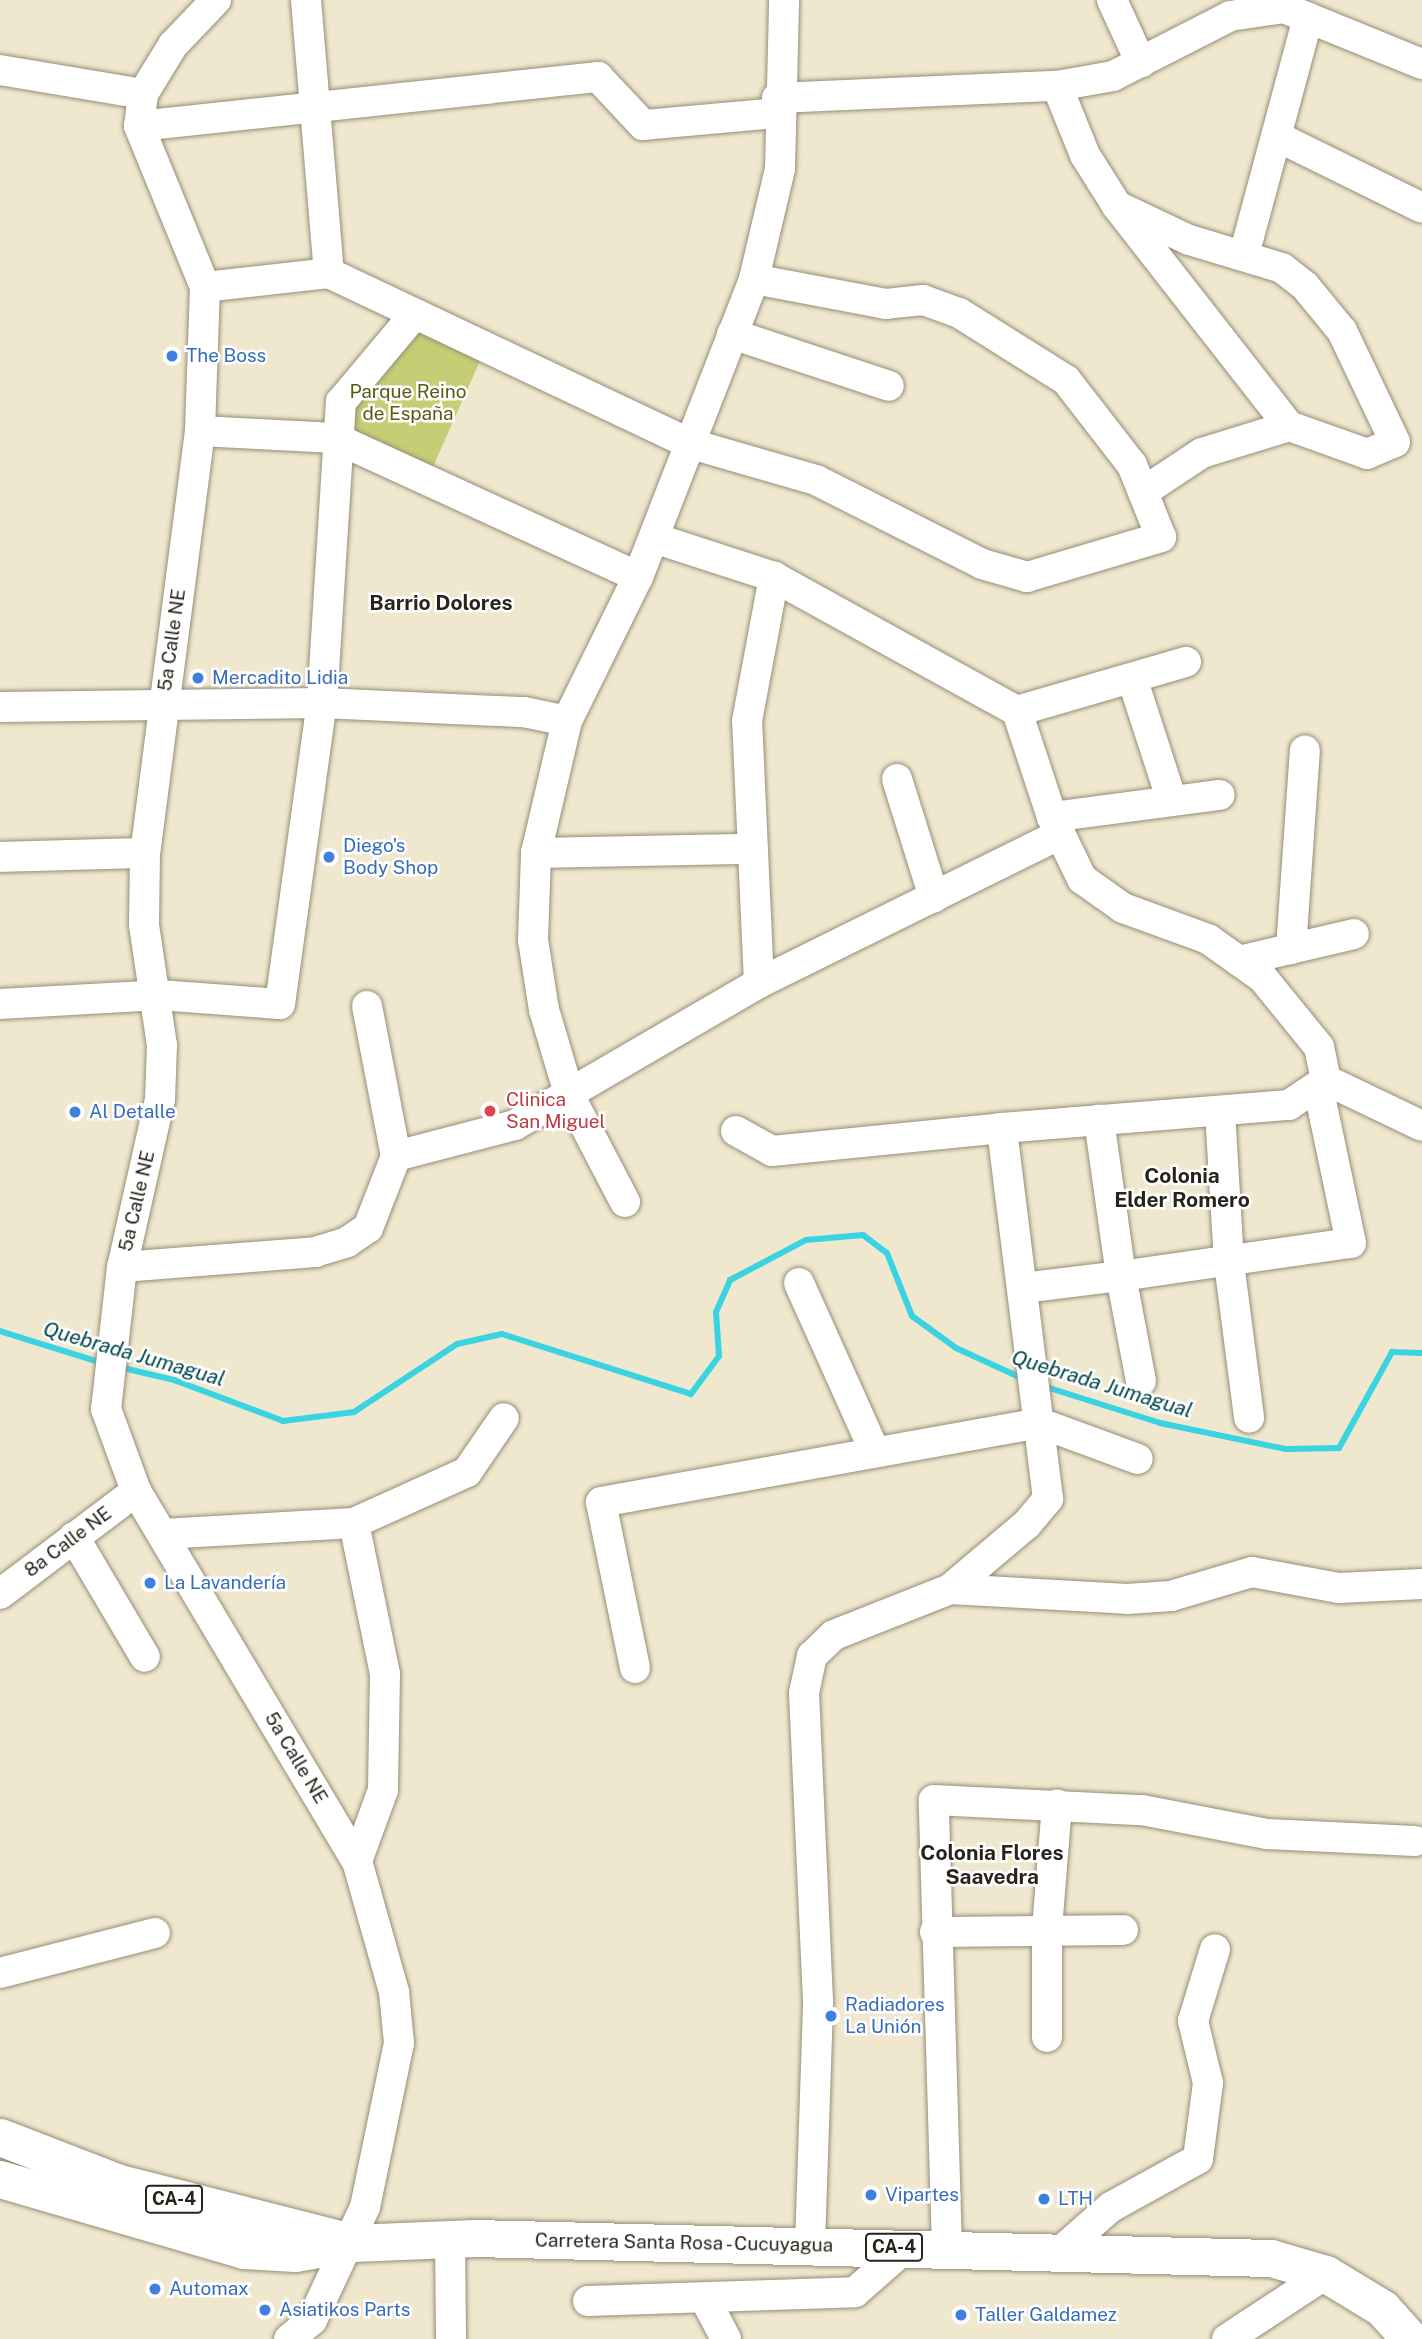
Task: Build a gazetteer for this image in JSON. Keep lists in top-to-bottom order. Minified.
{"streets":{"main road":["CA-4","Carretera Santa Rosa - Cucuyagua"],"street":["5a Calle NE","8a Calle NE"]},"crossings":[["5a Calle NE","8a Calle NE"],["5a Calle NE","CA-4"],["5a Calle NE","Carretera Santa Rosa - Cucuyagua"],["CA-4","Carretera Santa Rosa - Cucuyagua"]],"districts":["Barrio Dolores","Colonia Elder Romero","Colonia Flores Saavedra"],"water":["Quebrada Jumagual"],"parks":["Parque Reino de España"],"places":["The Boss","Mercadito Lidia","Diego's Body Shop","Clinica San Miguel","Al Detalle","La Lavandería","Radiadores La Unión","Vipartes","LTH","Automax","Asiatikos Parts","Taller Galdamez"]}
